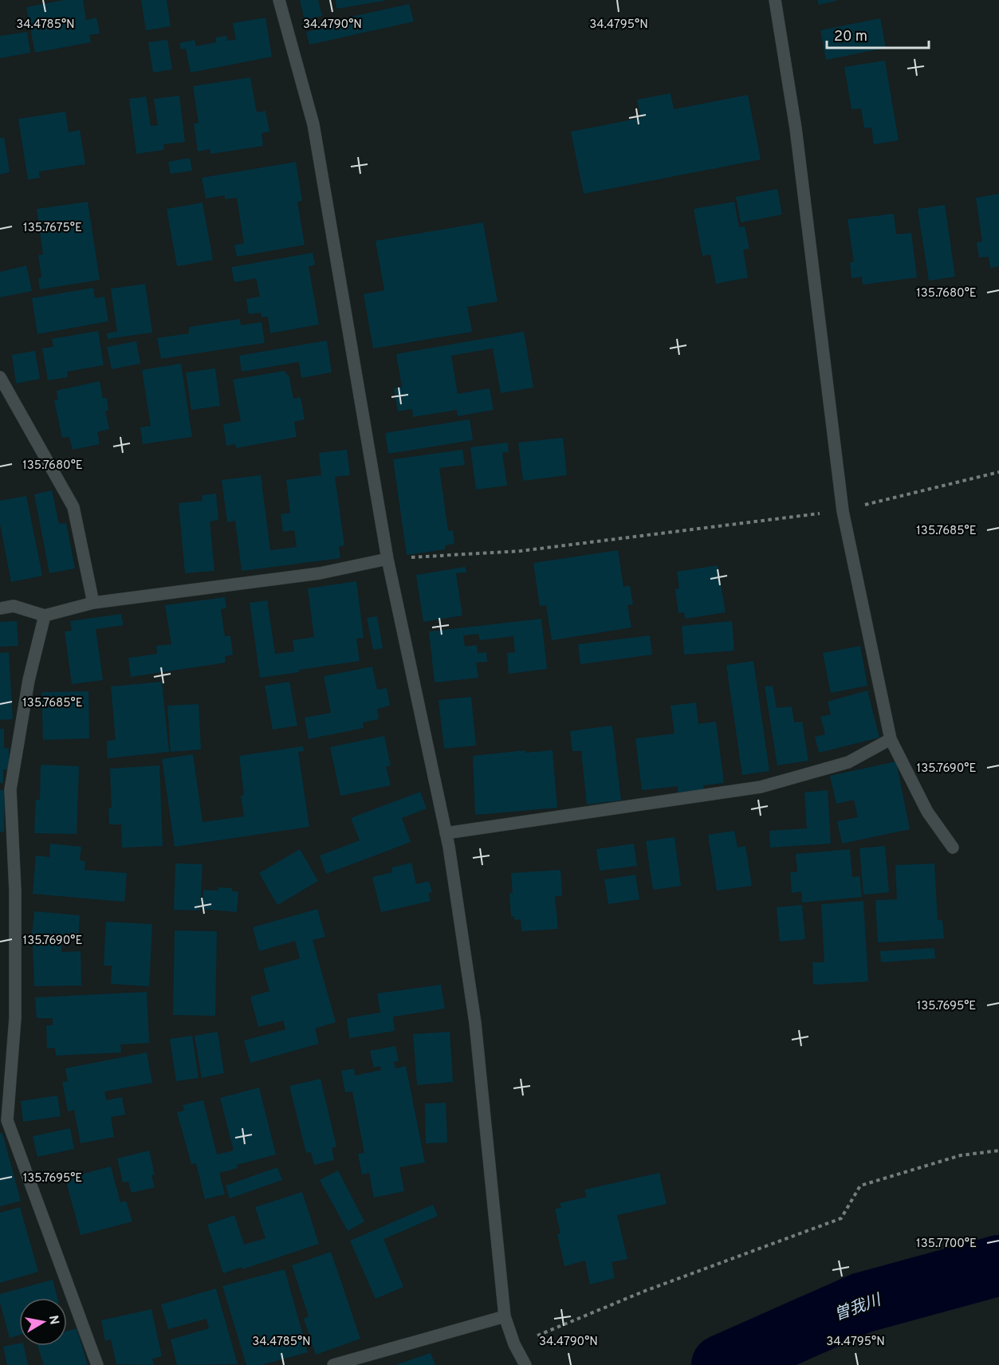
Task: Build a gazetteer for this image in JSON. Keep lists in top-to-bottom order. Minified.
{"water":["曽我川"],"scale_bar":"20 m","north":"right","coordinates":["34.4785°N","34.4790°N","34.4795°N","135.7675°E","135.7680°E","135.7685°E","135.7690°E","135.7695°E","135.7700°E"]}
